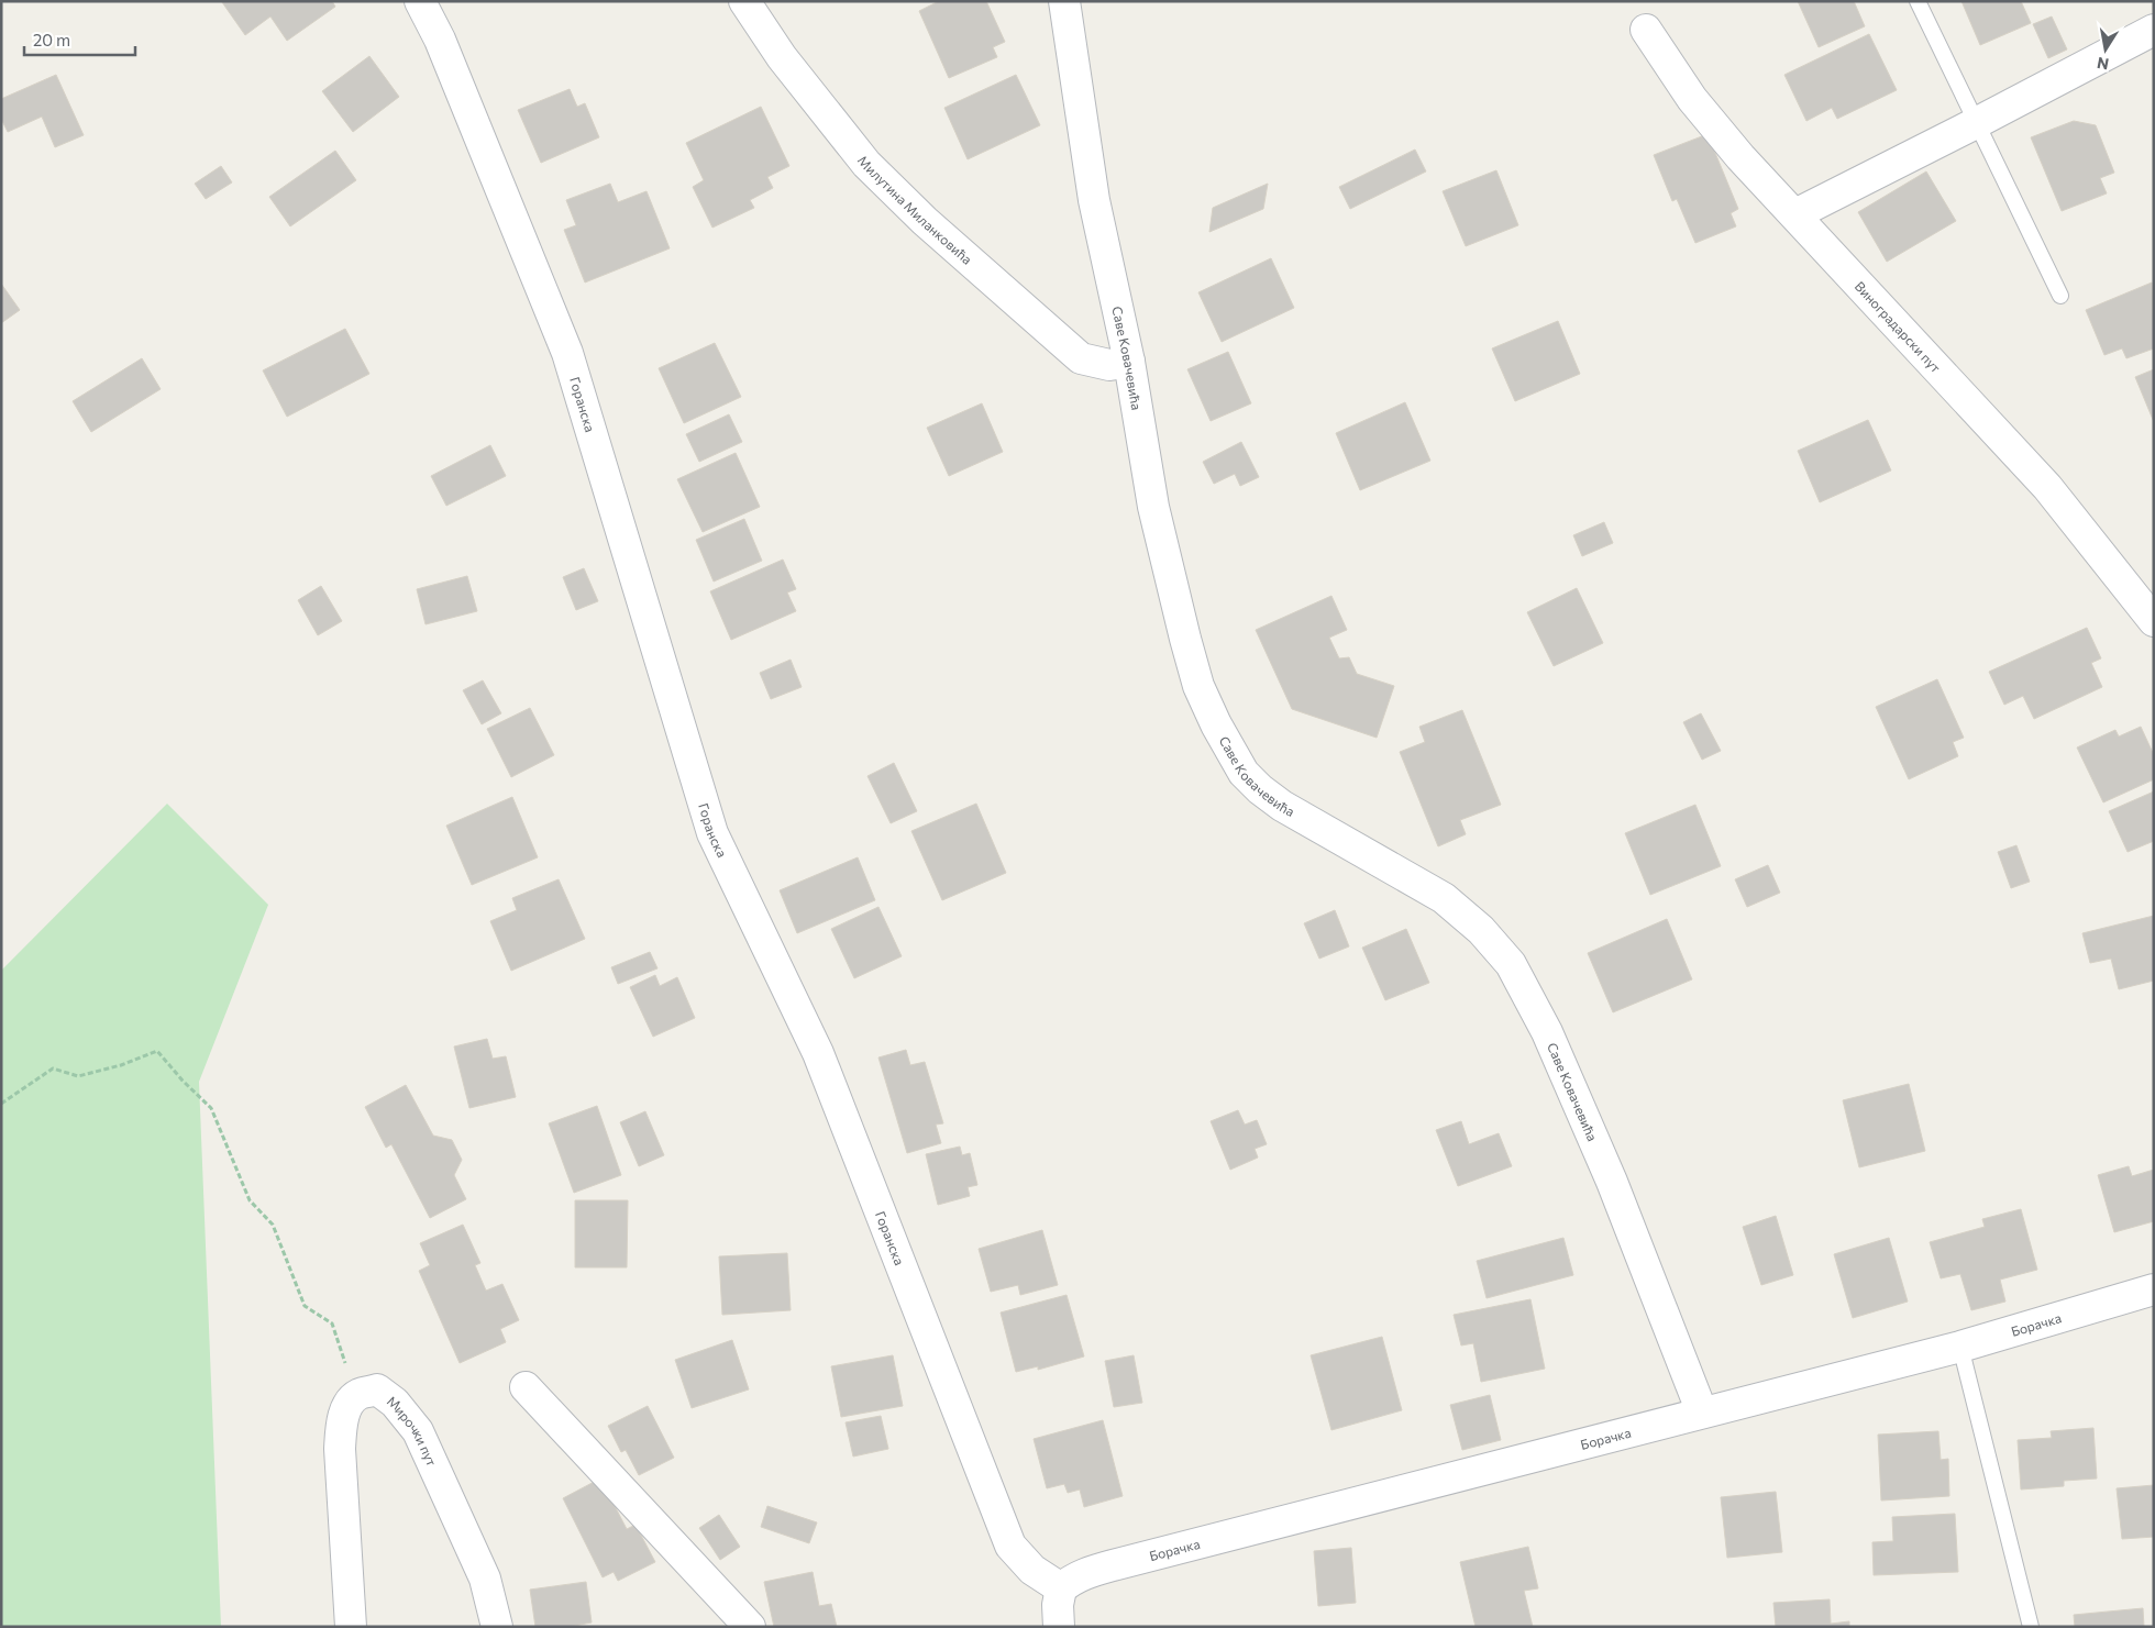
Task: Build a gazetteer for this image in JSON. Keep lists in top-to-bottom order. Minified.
{"streets":{"street":["Милутина Миланковића","Виноградарски пут","Саве Ковачевића","Горанска","Борачка","Мирочки пут"]},"crossings":[["Милутина Миланковића","Саве Ковачевића"],["Саве Ковачевића","Борачка"],["Горанска","Борачка"]],"scale_bar":"20 m","north":"bottom"}
